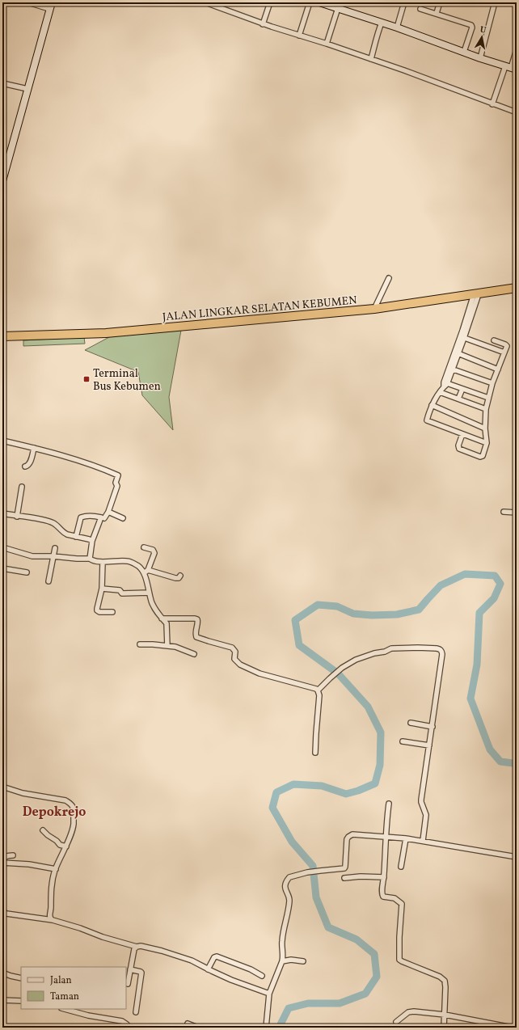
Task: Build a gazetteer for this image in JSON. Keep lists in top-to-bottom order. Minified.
{"streets":{"highway":["JALAN LINGKAR SELATAN KEBUMEN"]},"districts":["Depokrejo"],"places":{"transit":["Terminal Bus Kebumen"]},"legend":["Jalan","Taman"],"north":"top"}
